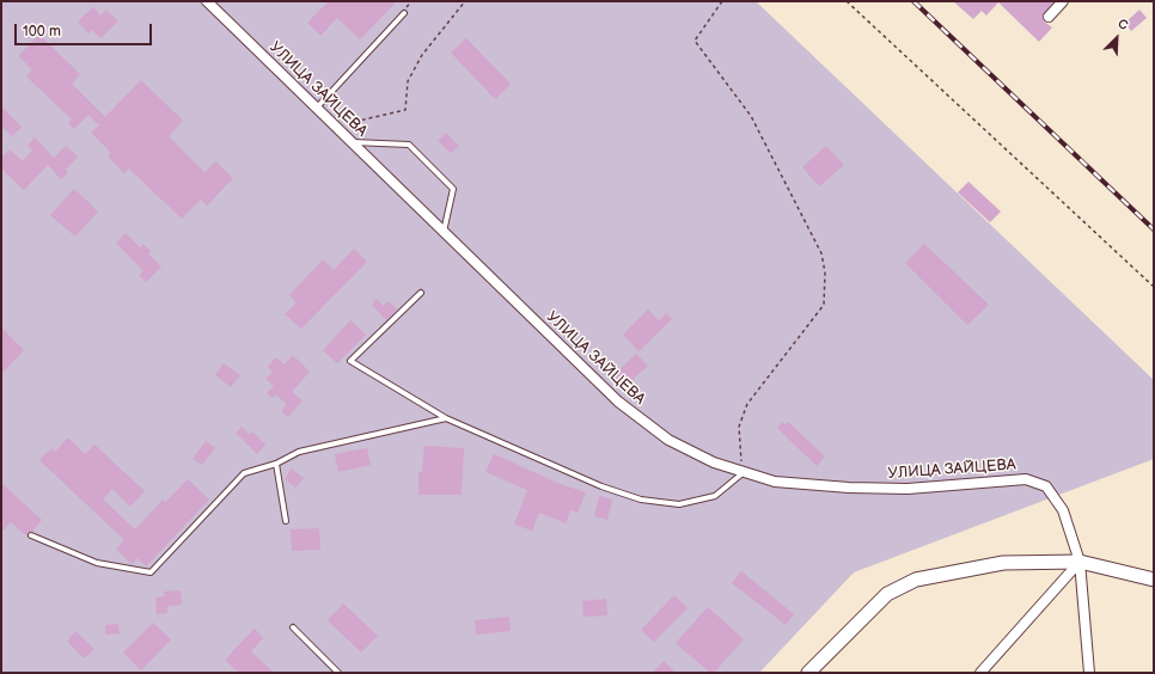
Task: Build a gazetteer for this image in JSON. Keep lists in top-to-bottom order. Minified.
{"streets":{"street":["УЛИЦА ЗАЙЦЕВА"]},"scale_bar":"100 m","north":"top right"}
